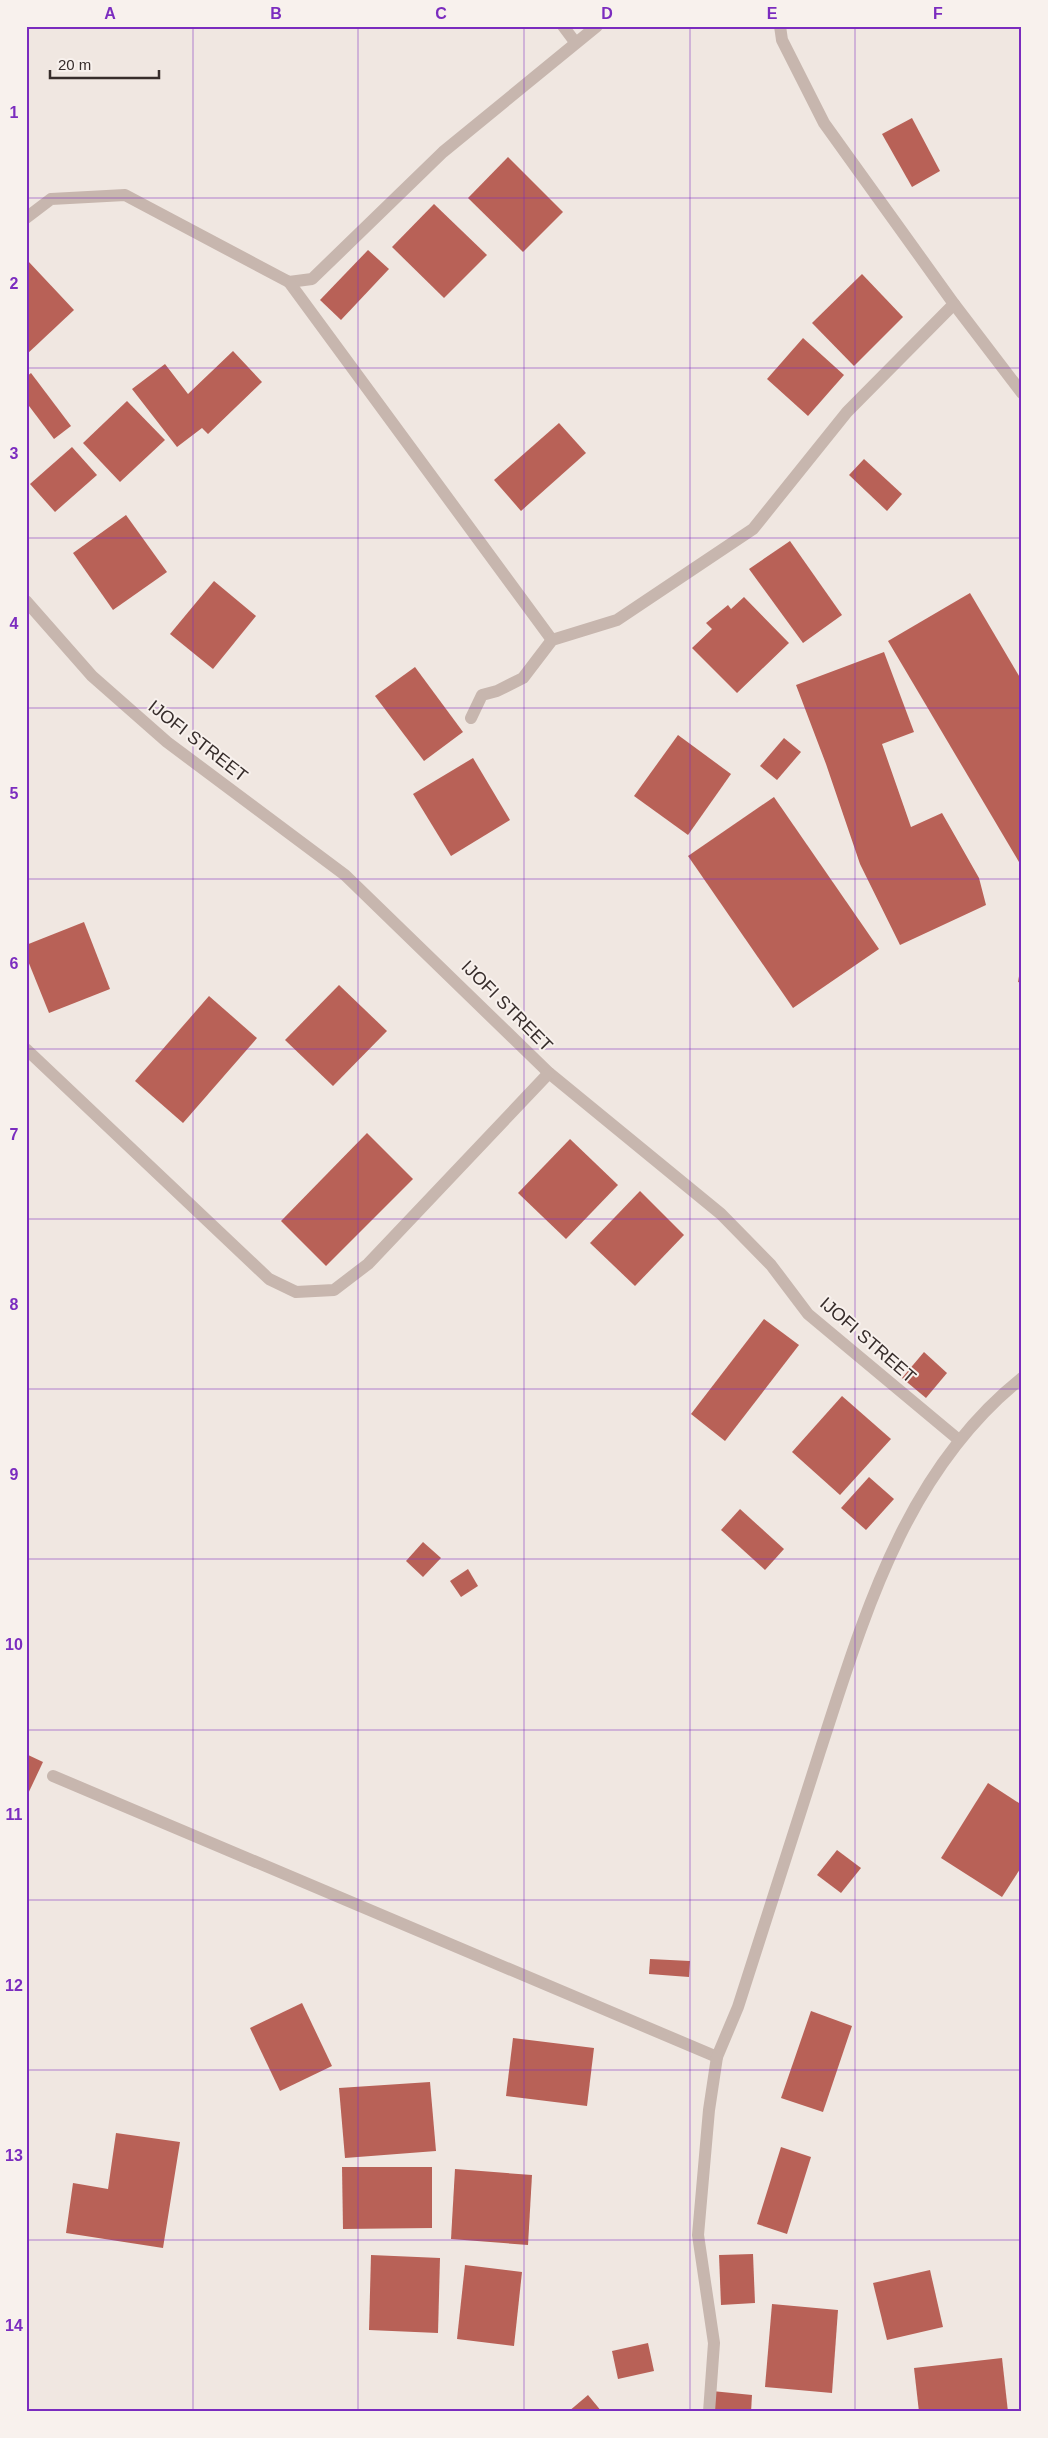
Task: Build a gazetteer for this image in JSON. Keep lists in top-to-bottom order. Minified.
{"streets":{"street":["IJOFI STREET"]},"scale_bar":"20 m","grid":{"columns":["A","B","C","D","E","F"],"rows":["1","2","3","4","5","6","7","8","9","10","11","12","13","14"]}}
